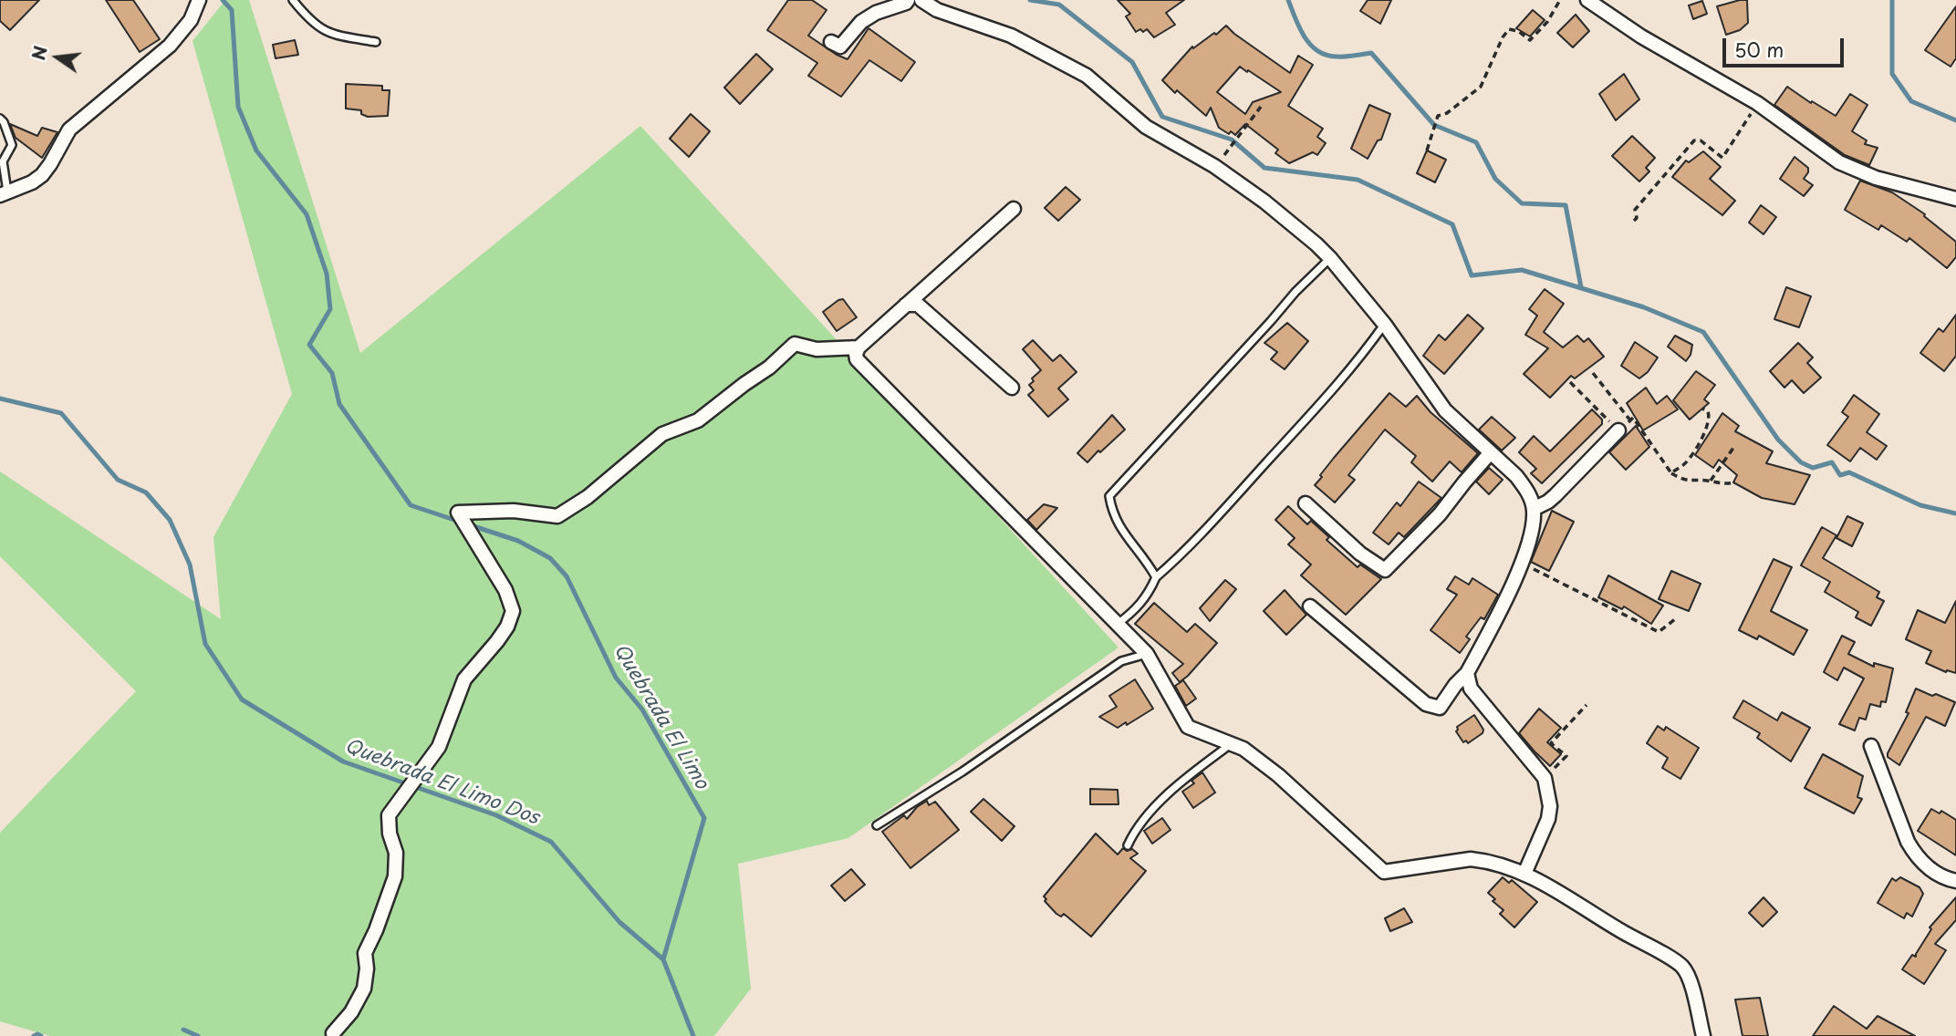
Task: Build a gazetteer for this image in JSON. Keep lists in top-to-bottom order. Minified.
{"water":["Quebrada El Limo","Quebrada El Limo Dos"],"scale_bar":"50 m","north":"left"}
